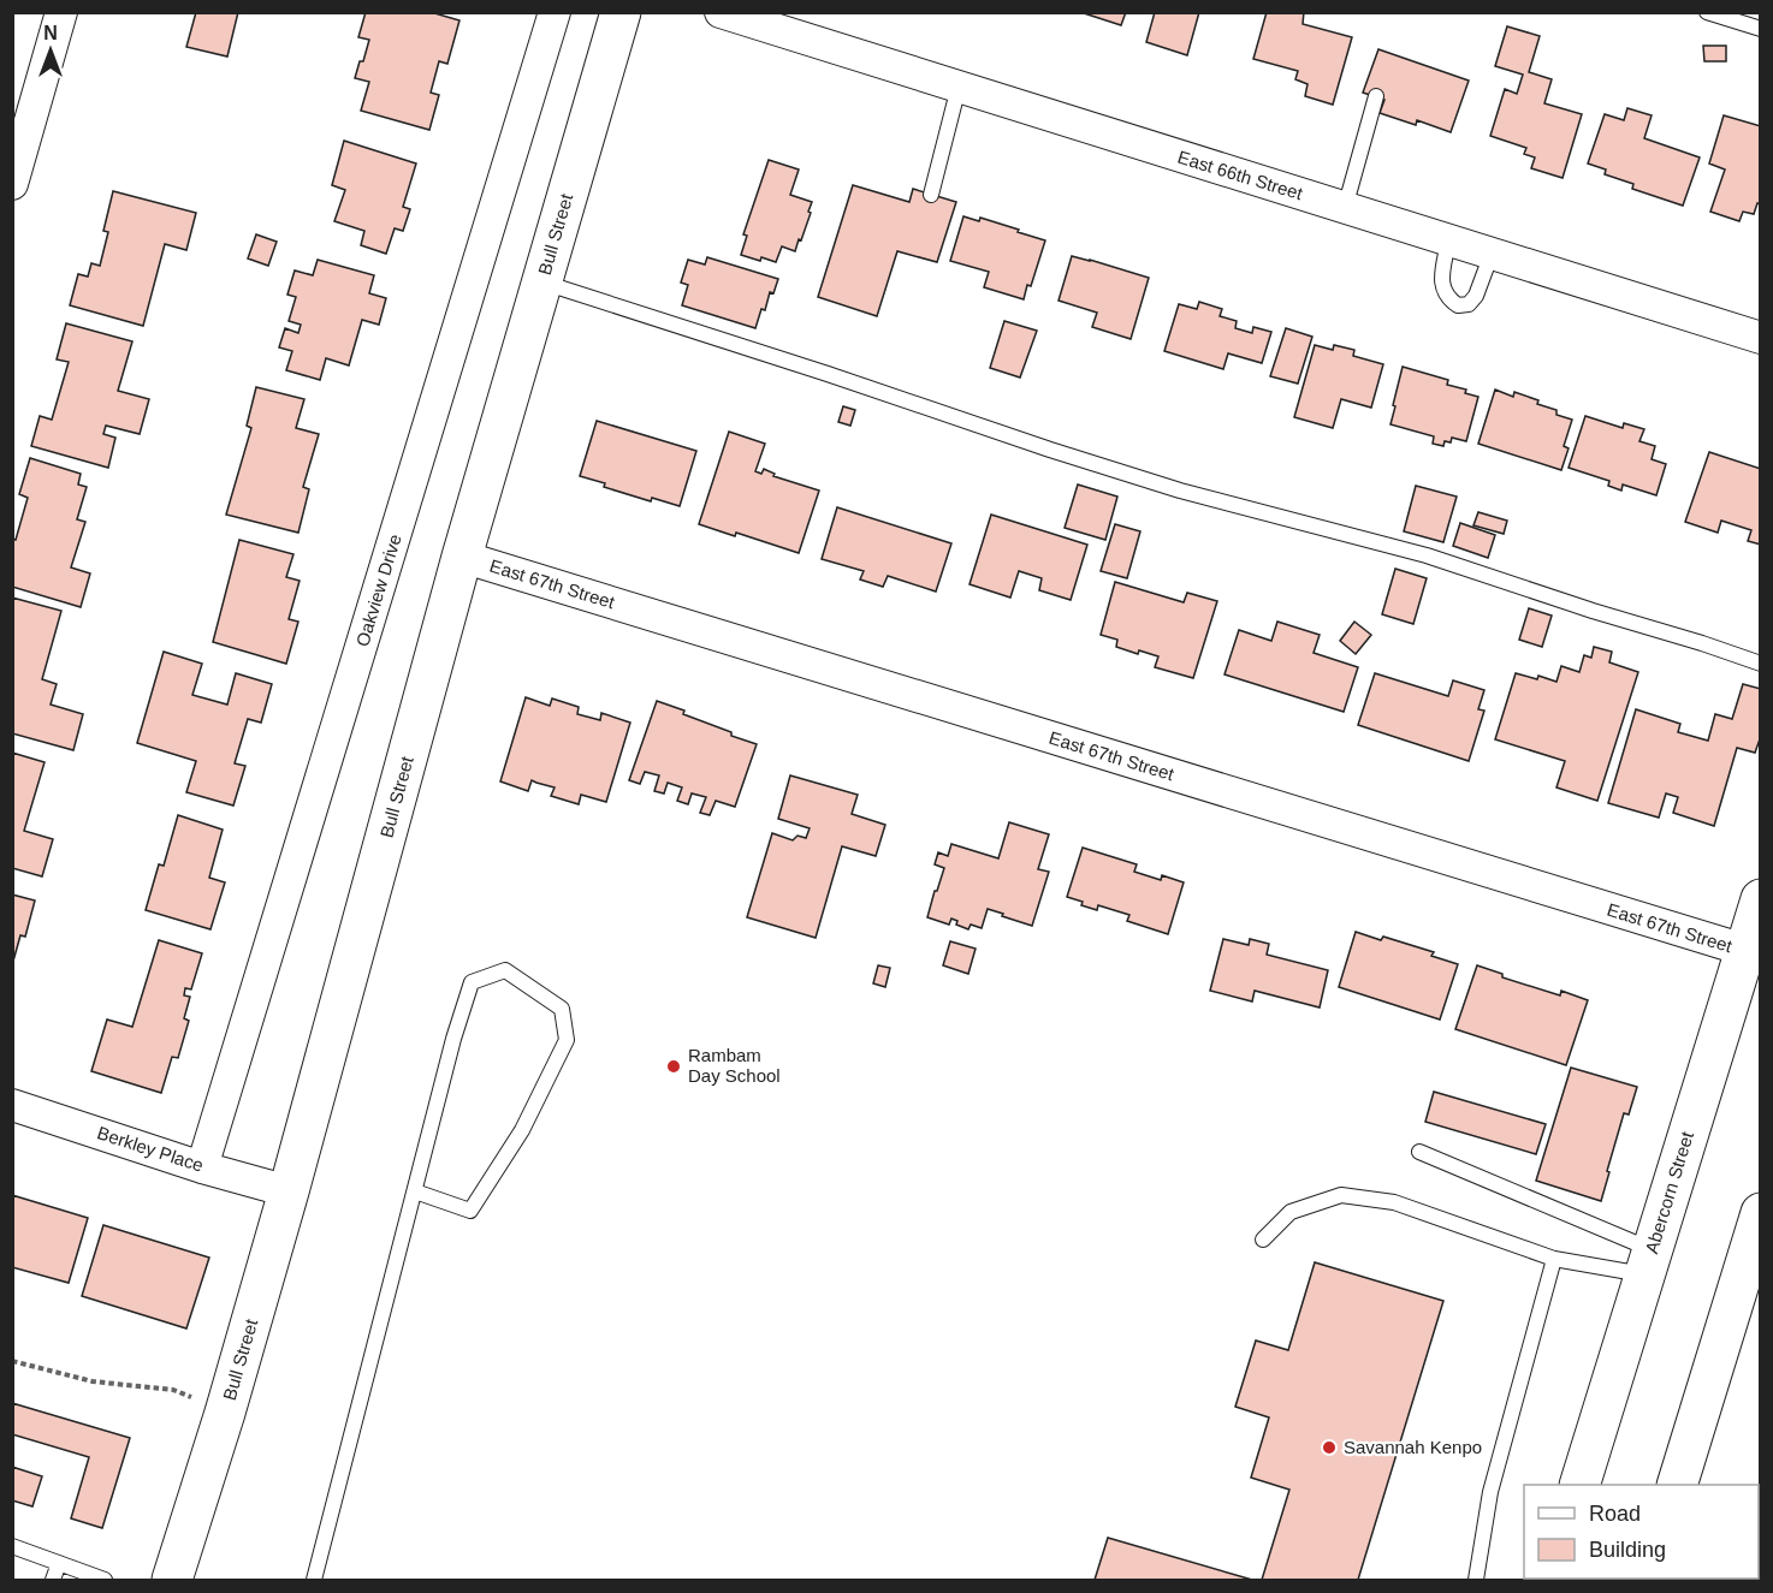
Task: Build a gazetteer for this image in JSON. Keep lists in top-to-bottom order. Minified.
{"streets":{"street":["East 66th Street","Bull Street","East 67th Street","Oakview Drive","Berkley Place","Abercorn Street"]},"crossings":[["Bull Street","East 67th Street"],["Bull Street","Berkley Place"],["East 67th Street","Abercorn Street"],["Oakview Drive","Berkley Place"]],"places":["Rambam Day School","Savannah Kenpo"],"legend":["Road","Building"],"north":"top"}
